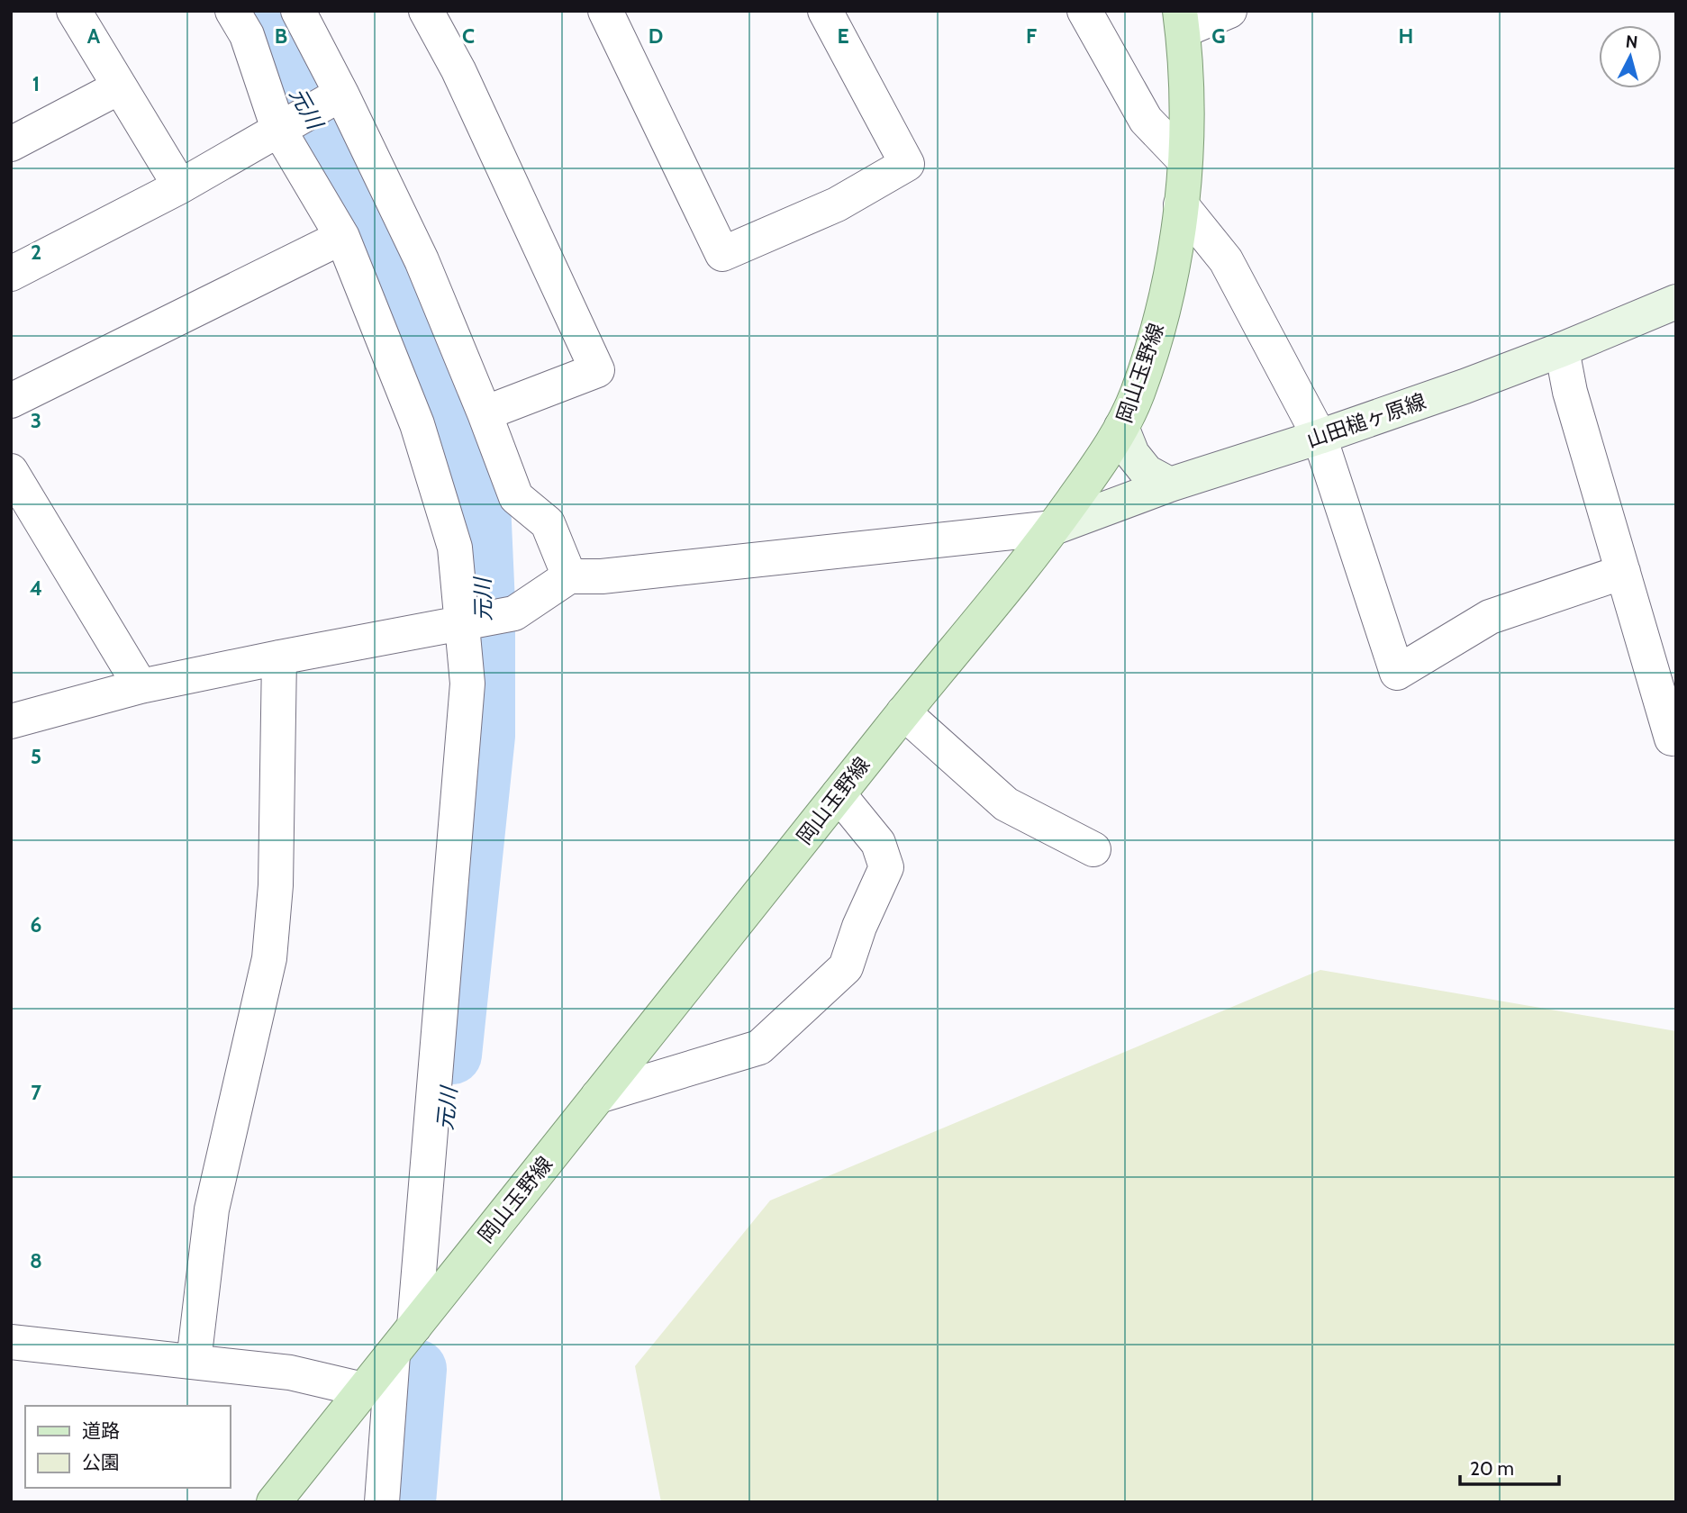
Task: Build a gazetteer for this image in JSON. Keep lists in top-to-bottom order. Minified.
{"streets":{"main road":["岡山玉野線","山田槌ヶ原線"]},"crossings":[["岡山玉野線","山田槌ヶ原線"]],"water":["元川"],"legend":["道路","公園"],"scale_bar":"20 m","north":"top","grid":{"columns":["A","B","C","D","E","F","G","H"],"rows":["1","2","3","4","5","6","7","8"]}}
